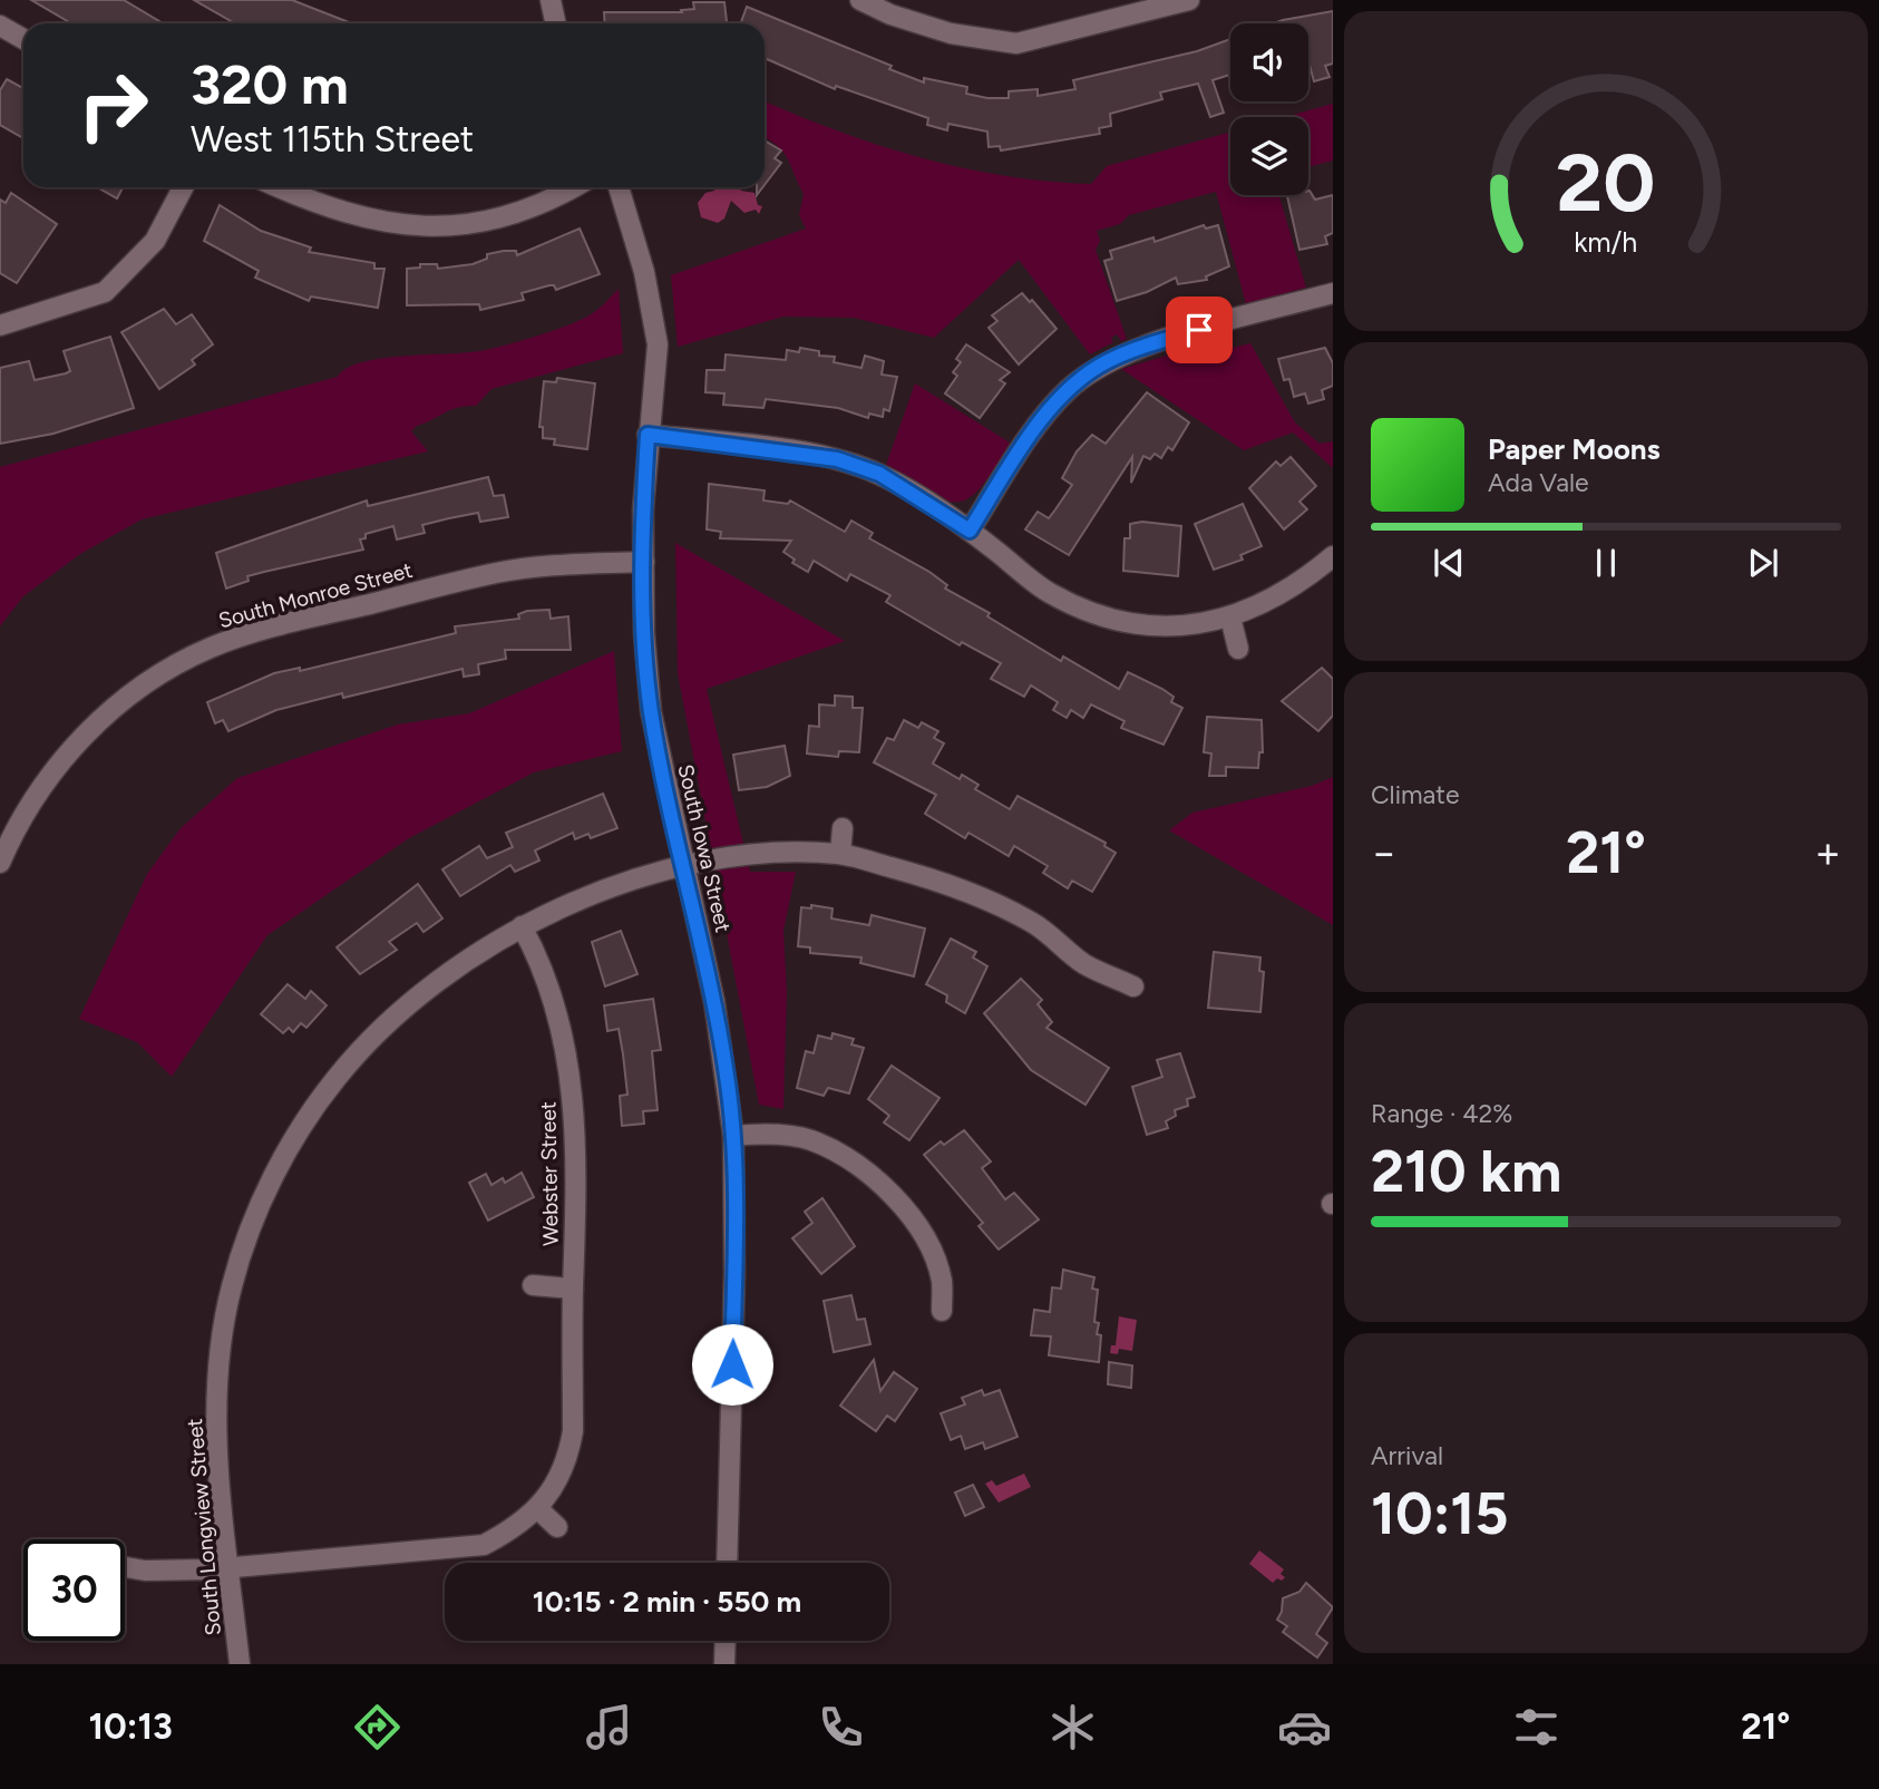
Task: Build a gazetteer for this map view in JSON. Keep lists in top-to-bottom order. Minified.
{"streets":{"street":["South Monroe Street","South Iowa Street","Webster Street","South Longview Street"]},"crossings":[["South Monroe Street","South Iowa Street"],["South Iowa Street","South Longview Street"],["Webster Street","South Longview Street"]],"page":{"turn":["320 m","West 115th Street"],"song":["Paper Moons","Ada Vale"],"tile":["Climate",["Range · 42%","210 km"],["Arrival","10:15"]],"heat":["−","21°","+"],"limit":"30","trip":"10:15 · 2 min · 550 m","tabs":["10:13","21°"],"gauge":["20","km/h"]}}
